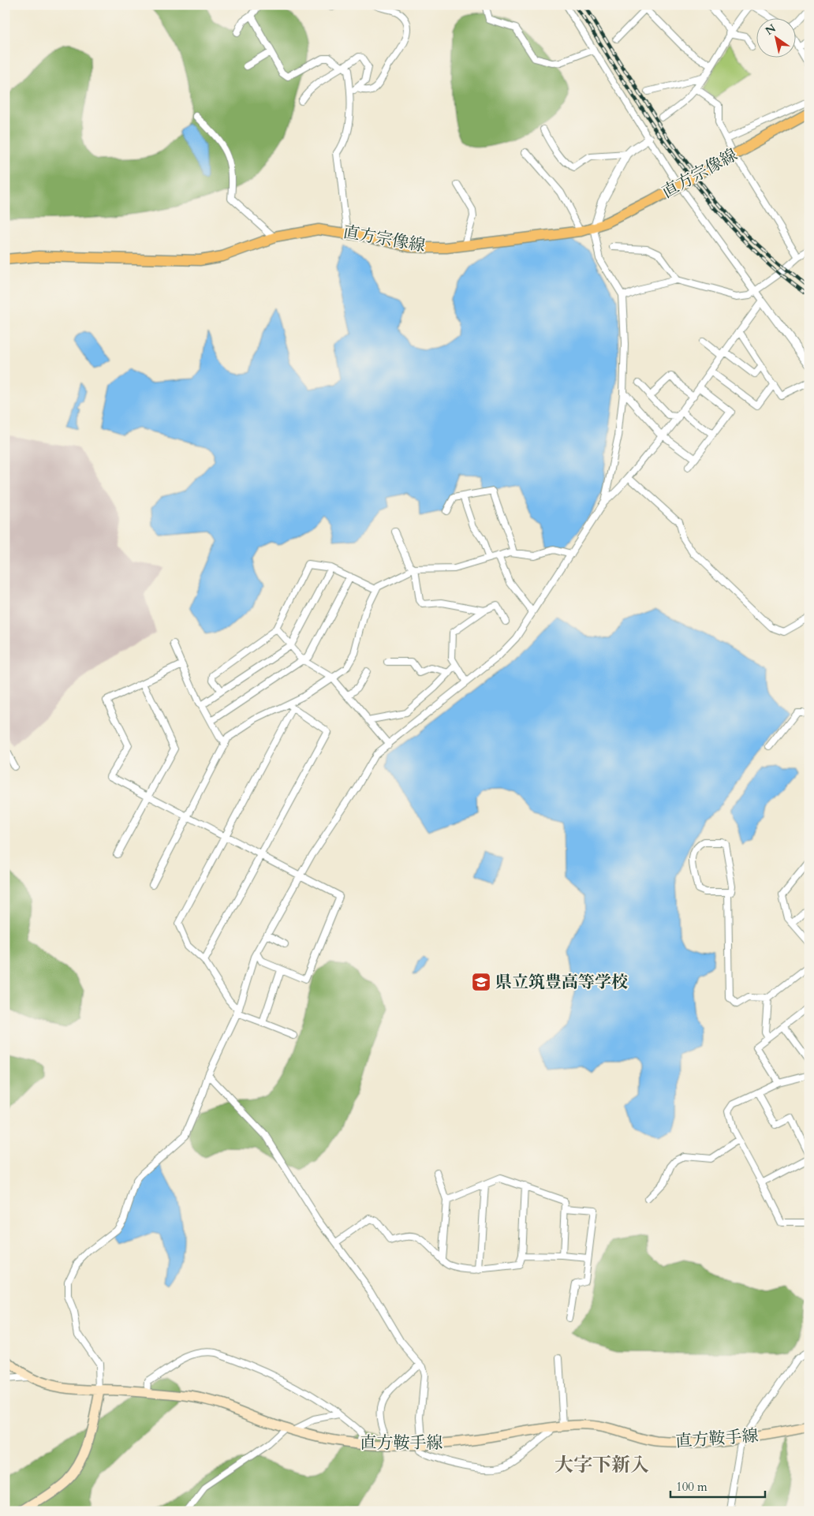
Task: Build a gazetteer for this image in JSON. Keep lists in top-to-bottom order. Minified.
{"streets":{"main road":["直方宗像線","直方鞍手線"]},"districts":["大字下新入"],"places":{"school or university":["県立筑豊高等学校"]},"scale_bar":"100 m","north":"top left"}
